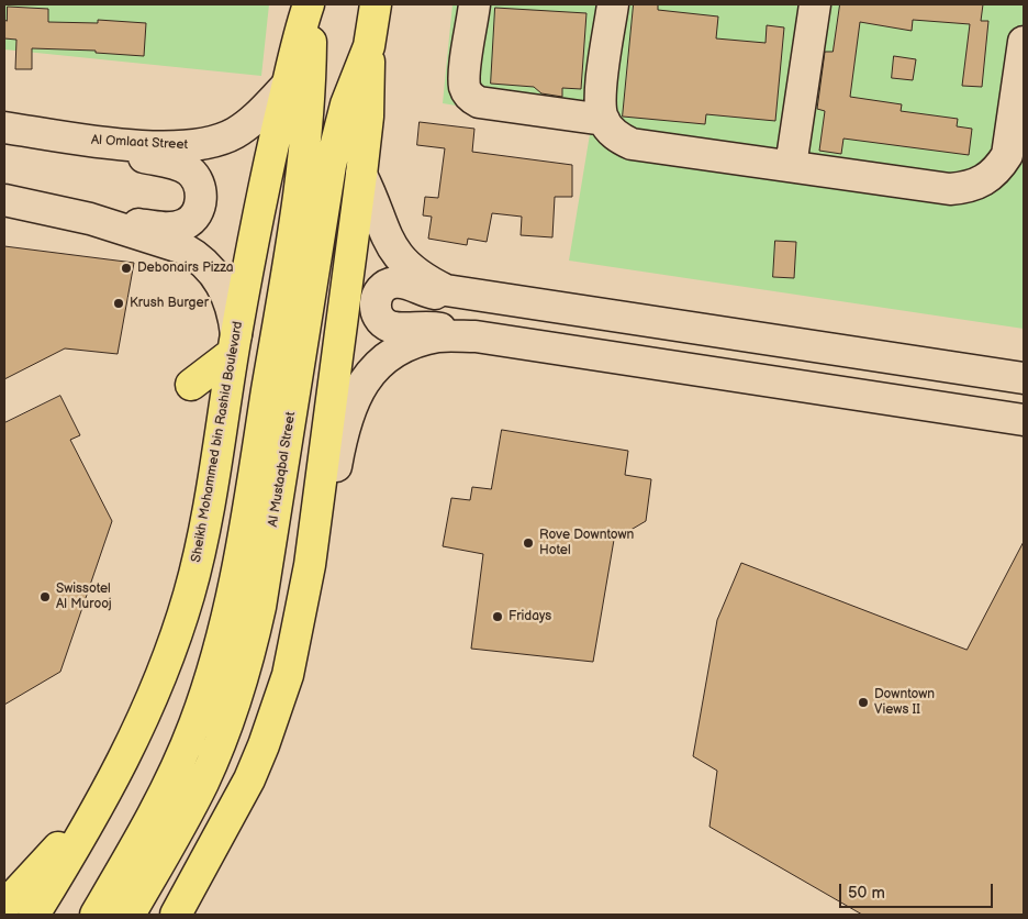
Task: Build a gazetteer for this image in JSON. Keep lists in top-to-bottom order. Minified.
{"streets":{"main road":["Sheikh Mohammed bin Rashid Boulevard","Al Mustaqbal Street"],"street":["Al Omlaat Street"]},"crossings":[["Al Omlaat Street","Sheikh Mohammed bin Rashid Boulevard"],["Sheikh Mohammed bin Rashid Boulevard","Al Mustaqbal Street"]],"places":["Debonairs Pizza","Krush Burger","Rove Downtown Hotel","Swissotel Al Murooj","Fridays","Downtown Views II"],"scale_bar":"50 m"}
